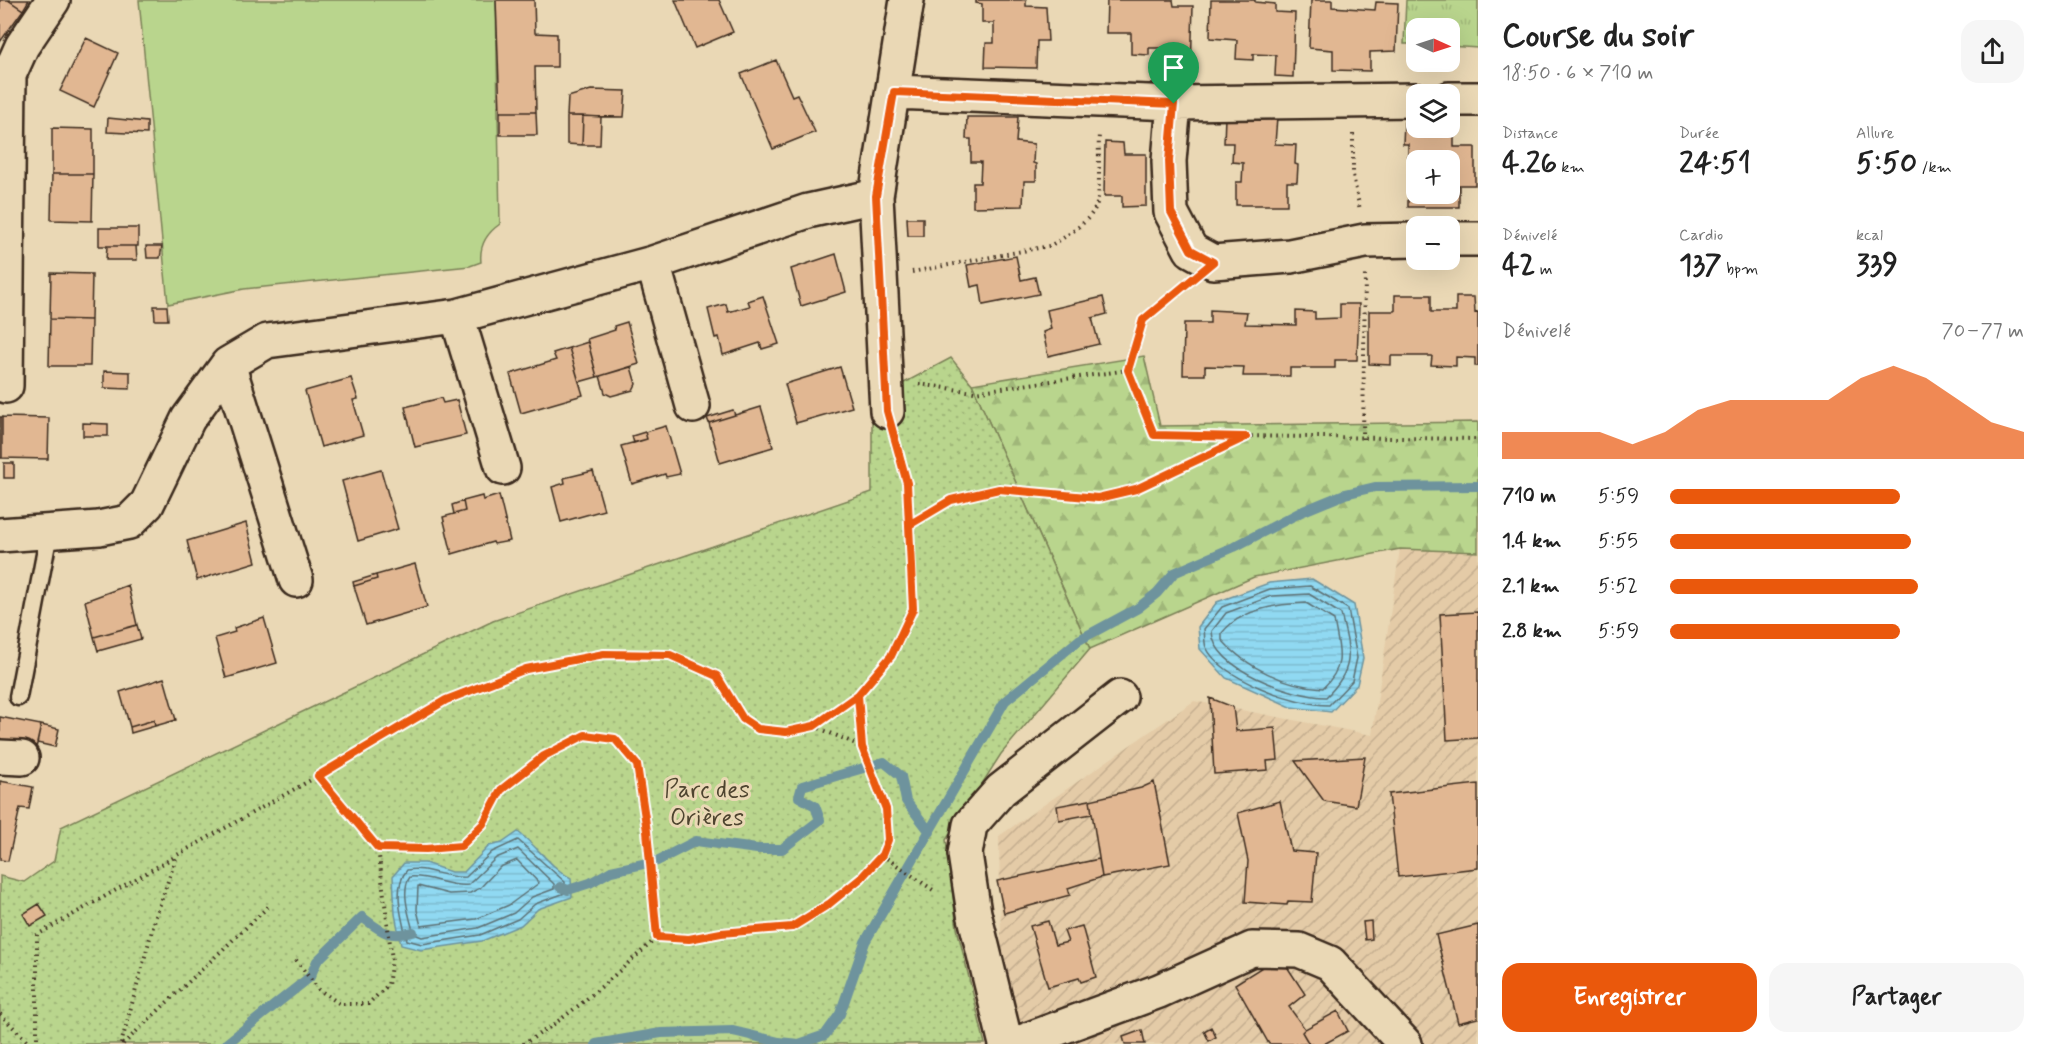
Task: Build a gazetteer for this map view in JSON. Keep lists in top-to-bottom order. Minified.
{"parks":["Parc des Orières"],"north":"right","page":{"heading":["Course du soir","18:50 · 6 × 710 m"],"map_buttons":["+","−"],"stats":[["Distance","4.26 km"],["Durée","24:51"],["Allure","5:50 /km"],["Dénivelé","42 m"],["Cardio","137 bpm"],["kcal","339"]],"chart":["Dénivelé","70–77 m"],"list":[{"name":"710 m","note":"5:59"},{"name":"1.4 km","note":"5:55"},{"name":"2.1 km","note":"5:52"},{"name":"2.8 km","note":"5:59"}],"buttons":["Enregistrer","Partager"]}}
